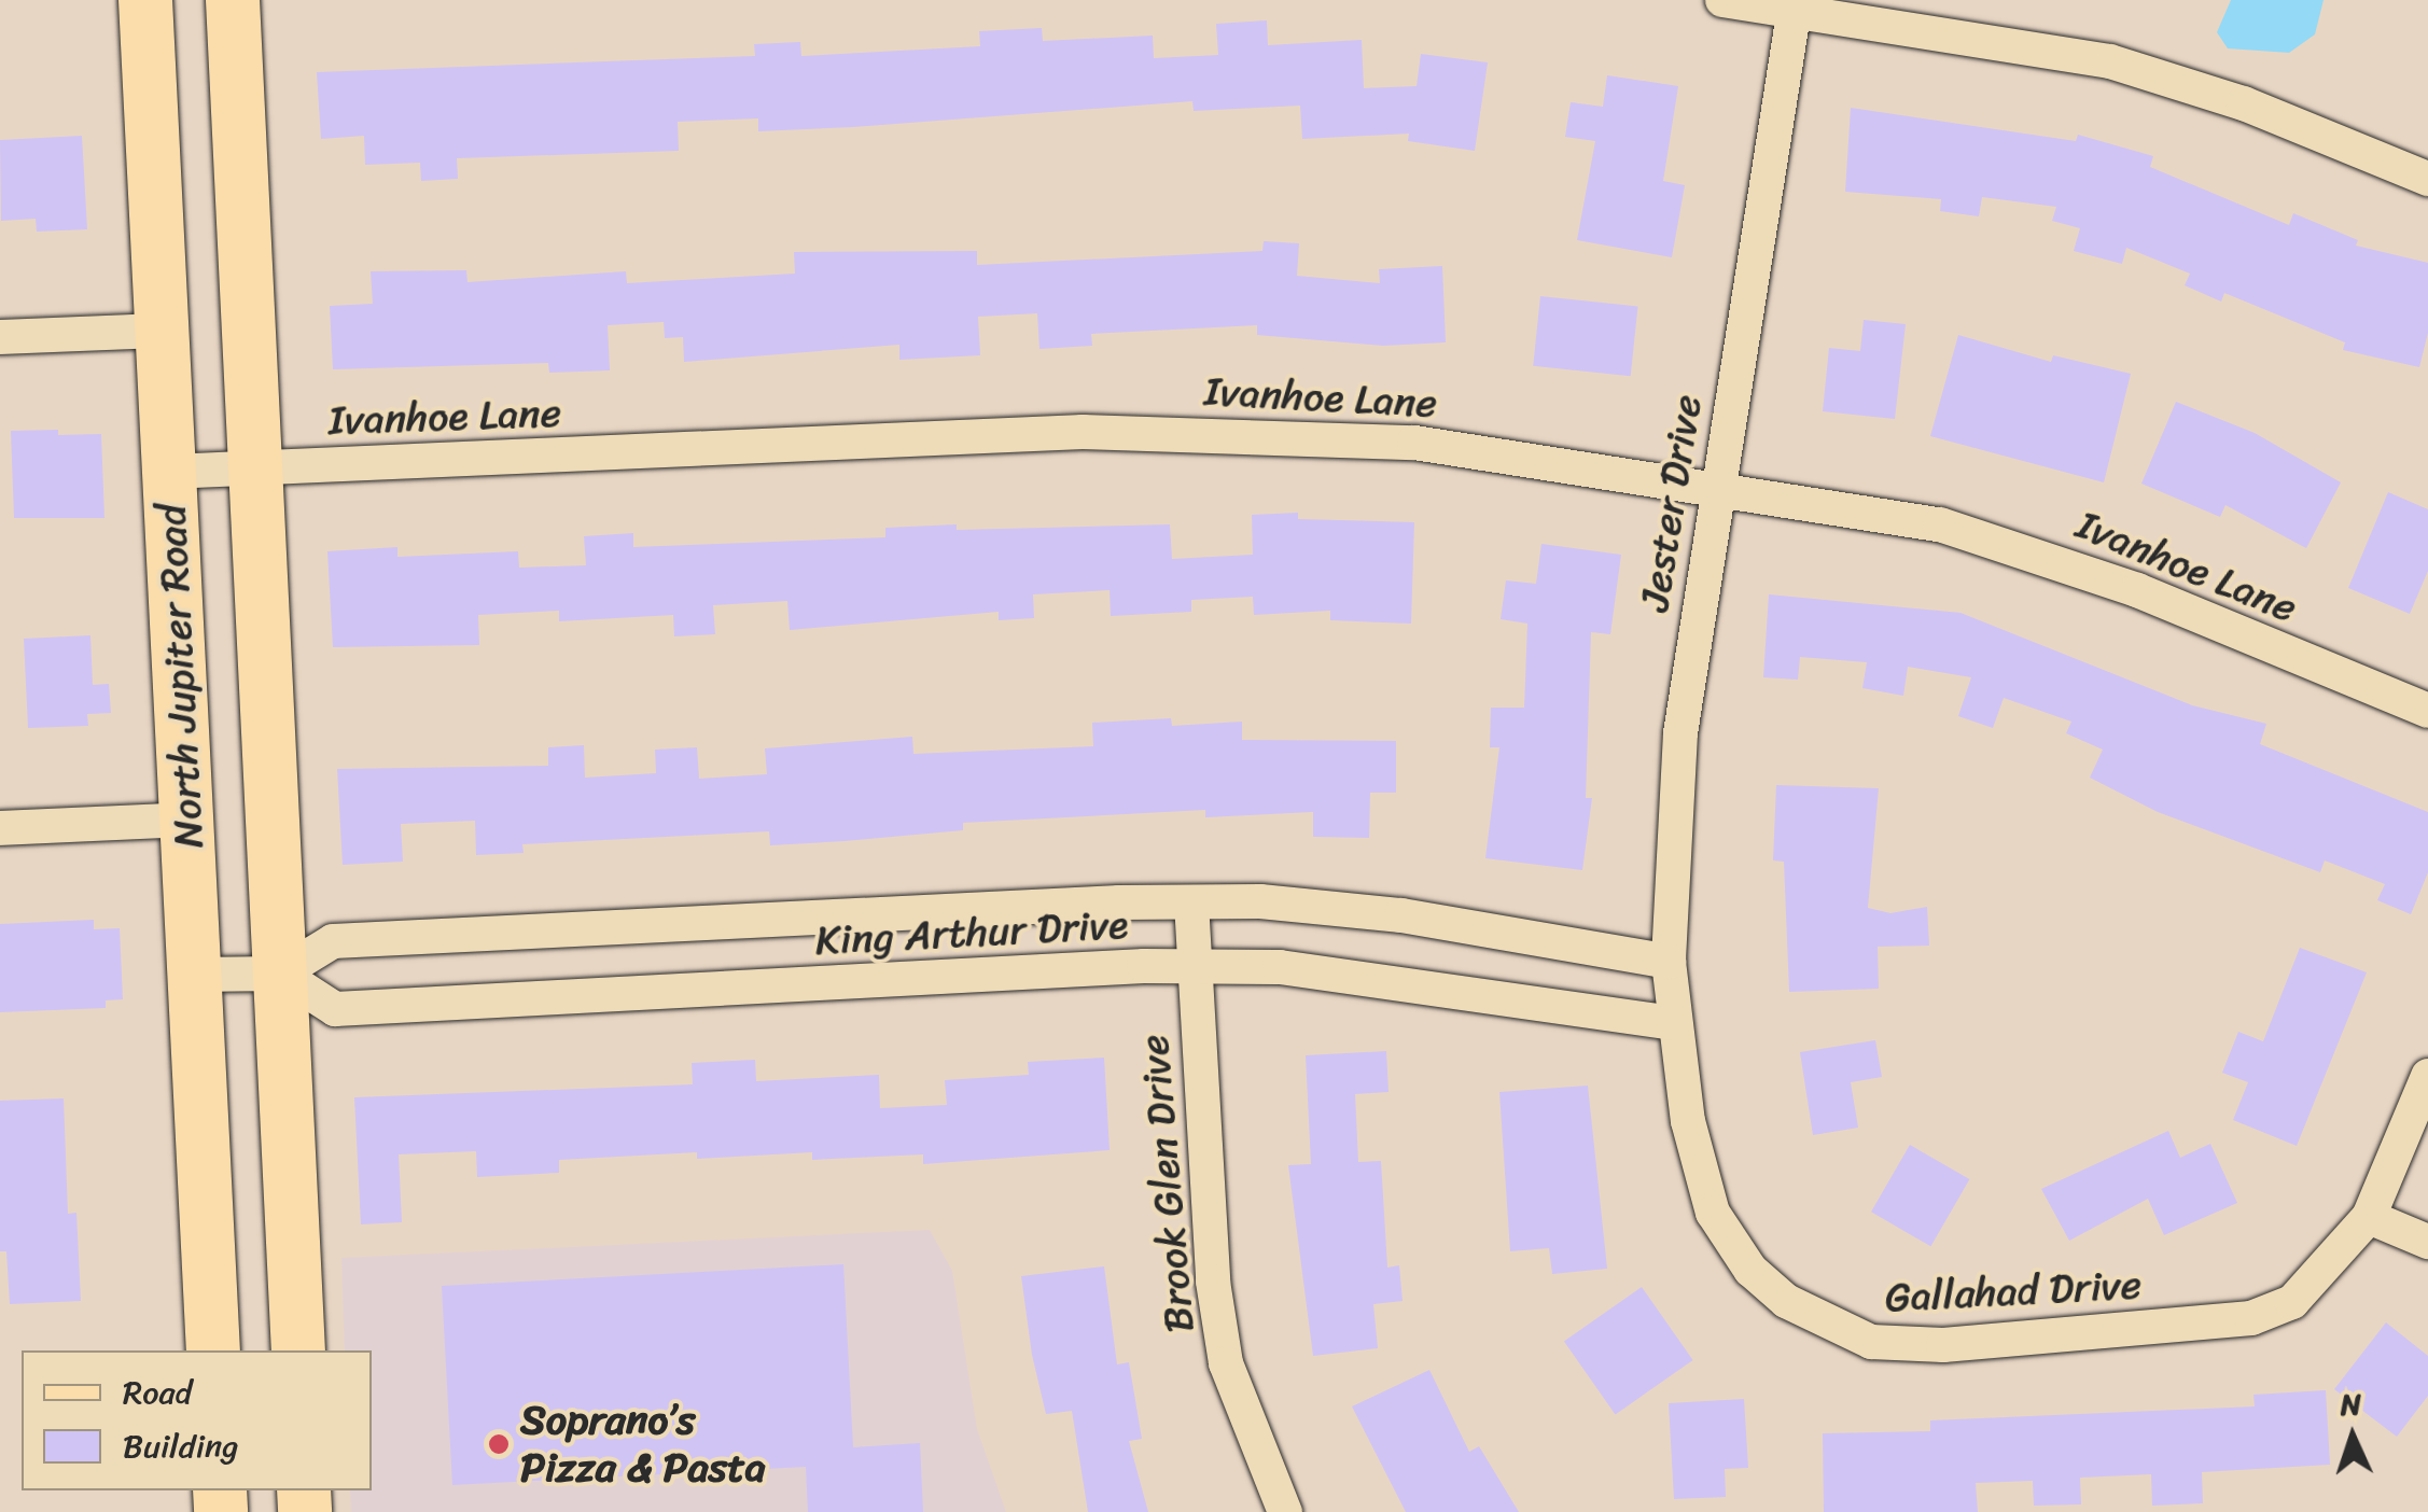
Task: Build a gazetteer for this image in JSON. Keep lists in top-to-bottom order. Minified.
{"streets":{"main road":["North Jupiter Road"],"street":["Ivanhoe Lane","Jester Drive","King Arthur Drive","Brook Glen Drive","Gallahad Drive"]},"crossings":[["Ivanhoe Lane","Jester Drive"],["Ivanhoe Lane","North Jupiter Road"],["Jester Drive","King Arthur Drive"],["Jester Drive","Gallahad Drive"],["North Jupiter Road","King Arthur Drive"],["King Arthur Drive","Brook Glen Drive"],["King Arthur Drive","Gallahad Drive"]],"places":["Soprano’s Pizza & Pasta"],"legend":["Road","Building"],"north":"top"}
